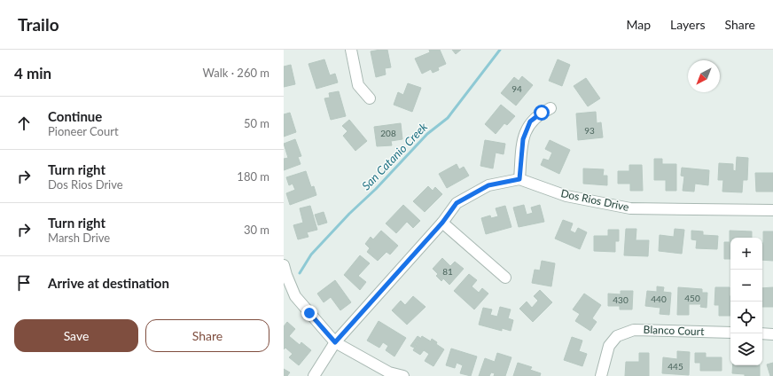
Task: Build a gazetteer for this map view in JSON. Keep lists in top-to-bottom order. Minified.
{"streets":{"street":["Dos Rios Drive","Blanco Court"]},"water":["San Catanio Creek"],"house_numbers":["94","93","208","81","450","440","430","445"],"north":"bottom left","page":{"header":"Trailo","nav":["Map","Layers","Share"],"heading":["4 min","Walk · 260 m"],"list":[["Continue","Pioneer Court","50 m"],["Turn right","Dos Rios Drive","180 m"],["Turn right","Marsh Drive","30 m"],"Arrive at destination"],"map_buttons":["+","−"],"buttons":["Save","Share"]}}
